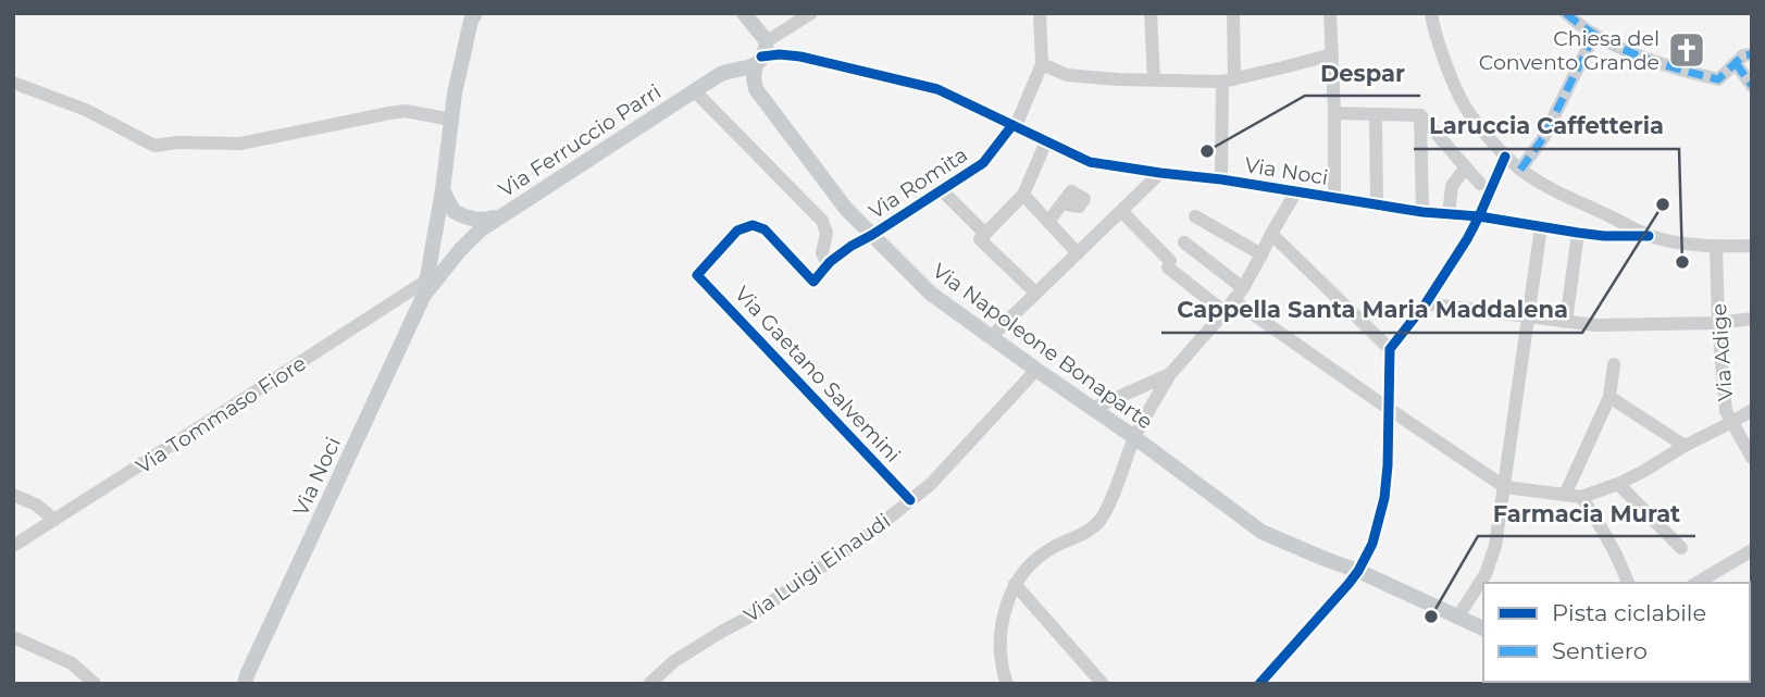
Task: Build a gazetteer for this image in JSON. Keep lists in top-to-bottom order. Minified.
{"streets":{"main road":["Via Ferruccio Parri","Via Noci","Via Napoleone Bonaparte"],"street":["Via Romita","Via Adige","Via Gaetano Salvemini","Via Tommaso Fiore","Via Luigi Einaudi"]},"crossings":[["Via Ferruccio Parri","Via Noci"],["Via Ferruccio Parri","Via Tommaso Fiore"],["Via Noci","Via Romita"],["Via Noci","Via Tommaso Fiore"],["Via Romita","Via Napoleone Bonaparte"],["Via Romita","Via Gaetano Salvemini"],["Via Napoleone Bonaparte","Via Luigi Einaudi"],["Via Gaetano Salvemini","Via Luigi Einaudi"]],"places":{"church":["Chiesa del Convento Grande"],"other":["Despar","Cappella Santa Maria Maddalena","Laruccia Caffetteria","Farmacia Murat"]},"legend":["Pista ciclabile","Sentiero"]}
